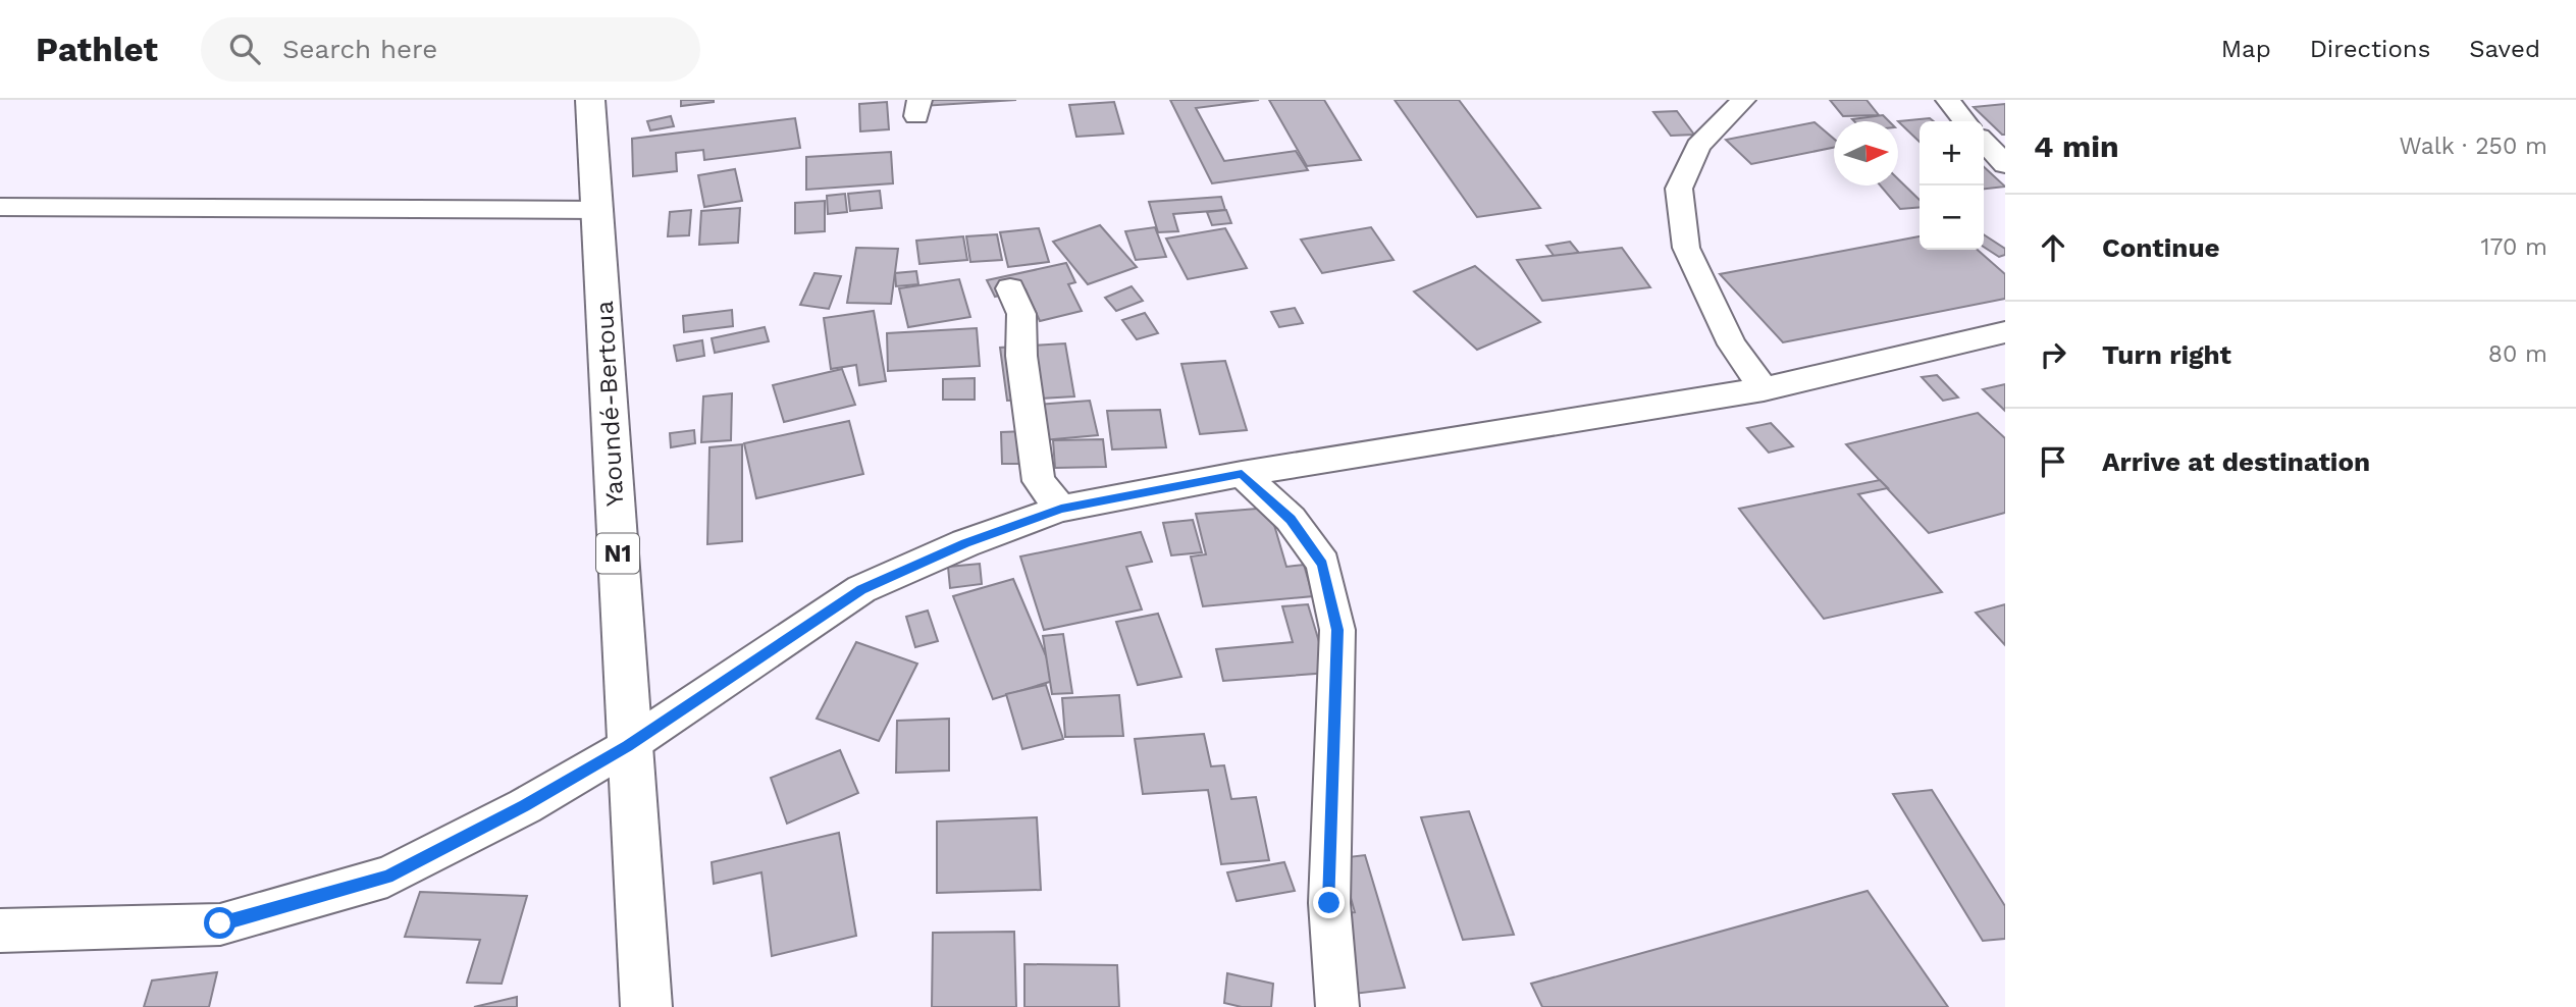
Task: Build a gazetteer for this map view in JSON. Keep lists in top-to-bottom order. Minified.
{"streets":{"highway":["Yaoundé-Bertoua","N1"]},"north":"right","page":{"header":"Pathlet","search":"Search here","nav":["Map","Directions","Saved"],"heading":["4 min","Walk · 250 m"],"map_buttons":["+","−"],"list":[["Continue","170 m"],["Turn right","80 m"],"Arrive at destination"]}}
